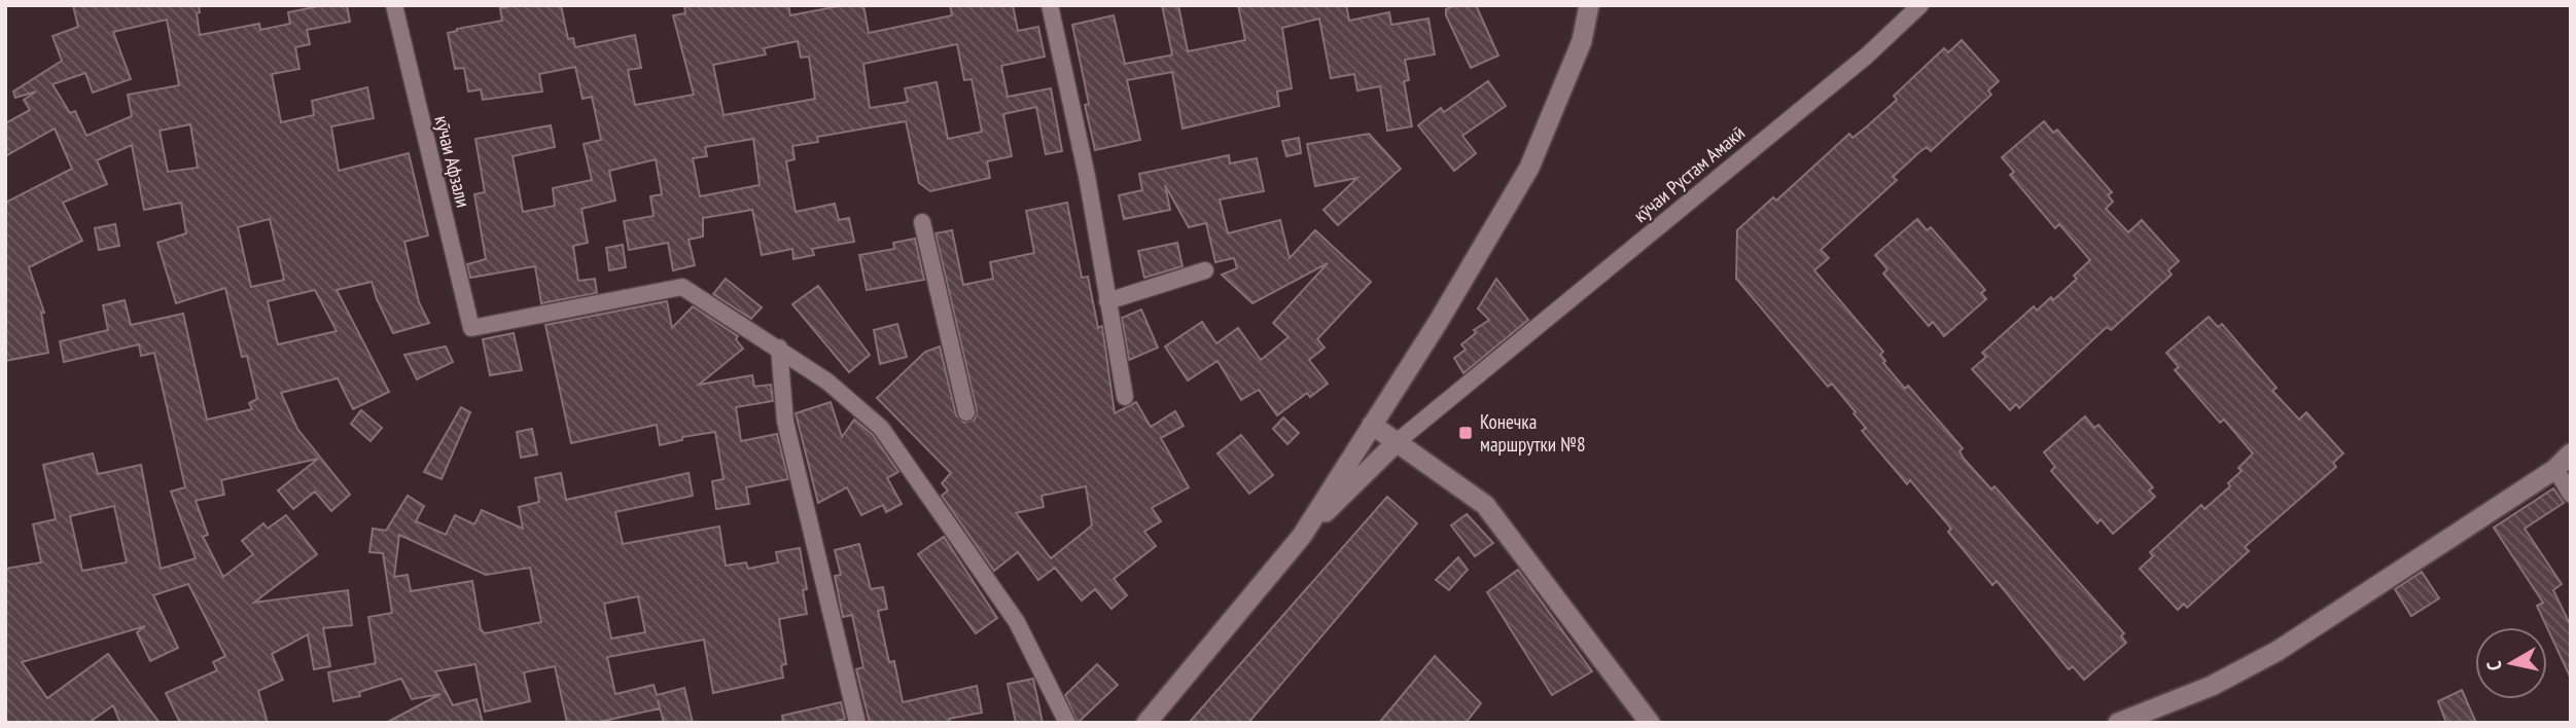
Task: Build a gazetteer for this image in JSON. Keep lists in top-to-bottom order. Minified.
{"streets":{"street":["кӯчаи Афзали","кӯчаи Рустам Амакӣ"]},"places":{"transit":["Конечка маршрутки №8"]},"north":"left"}
